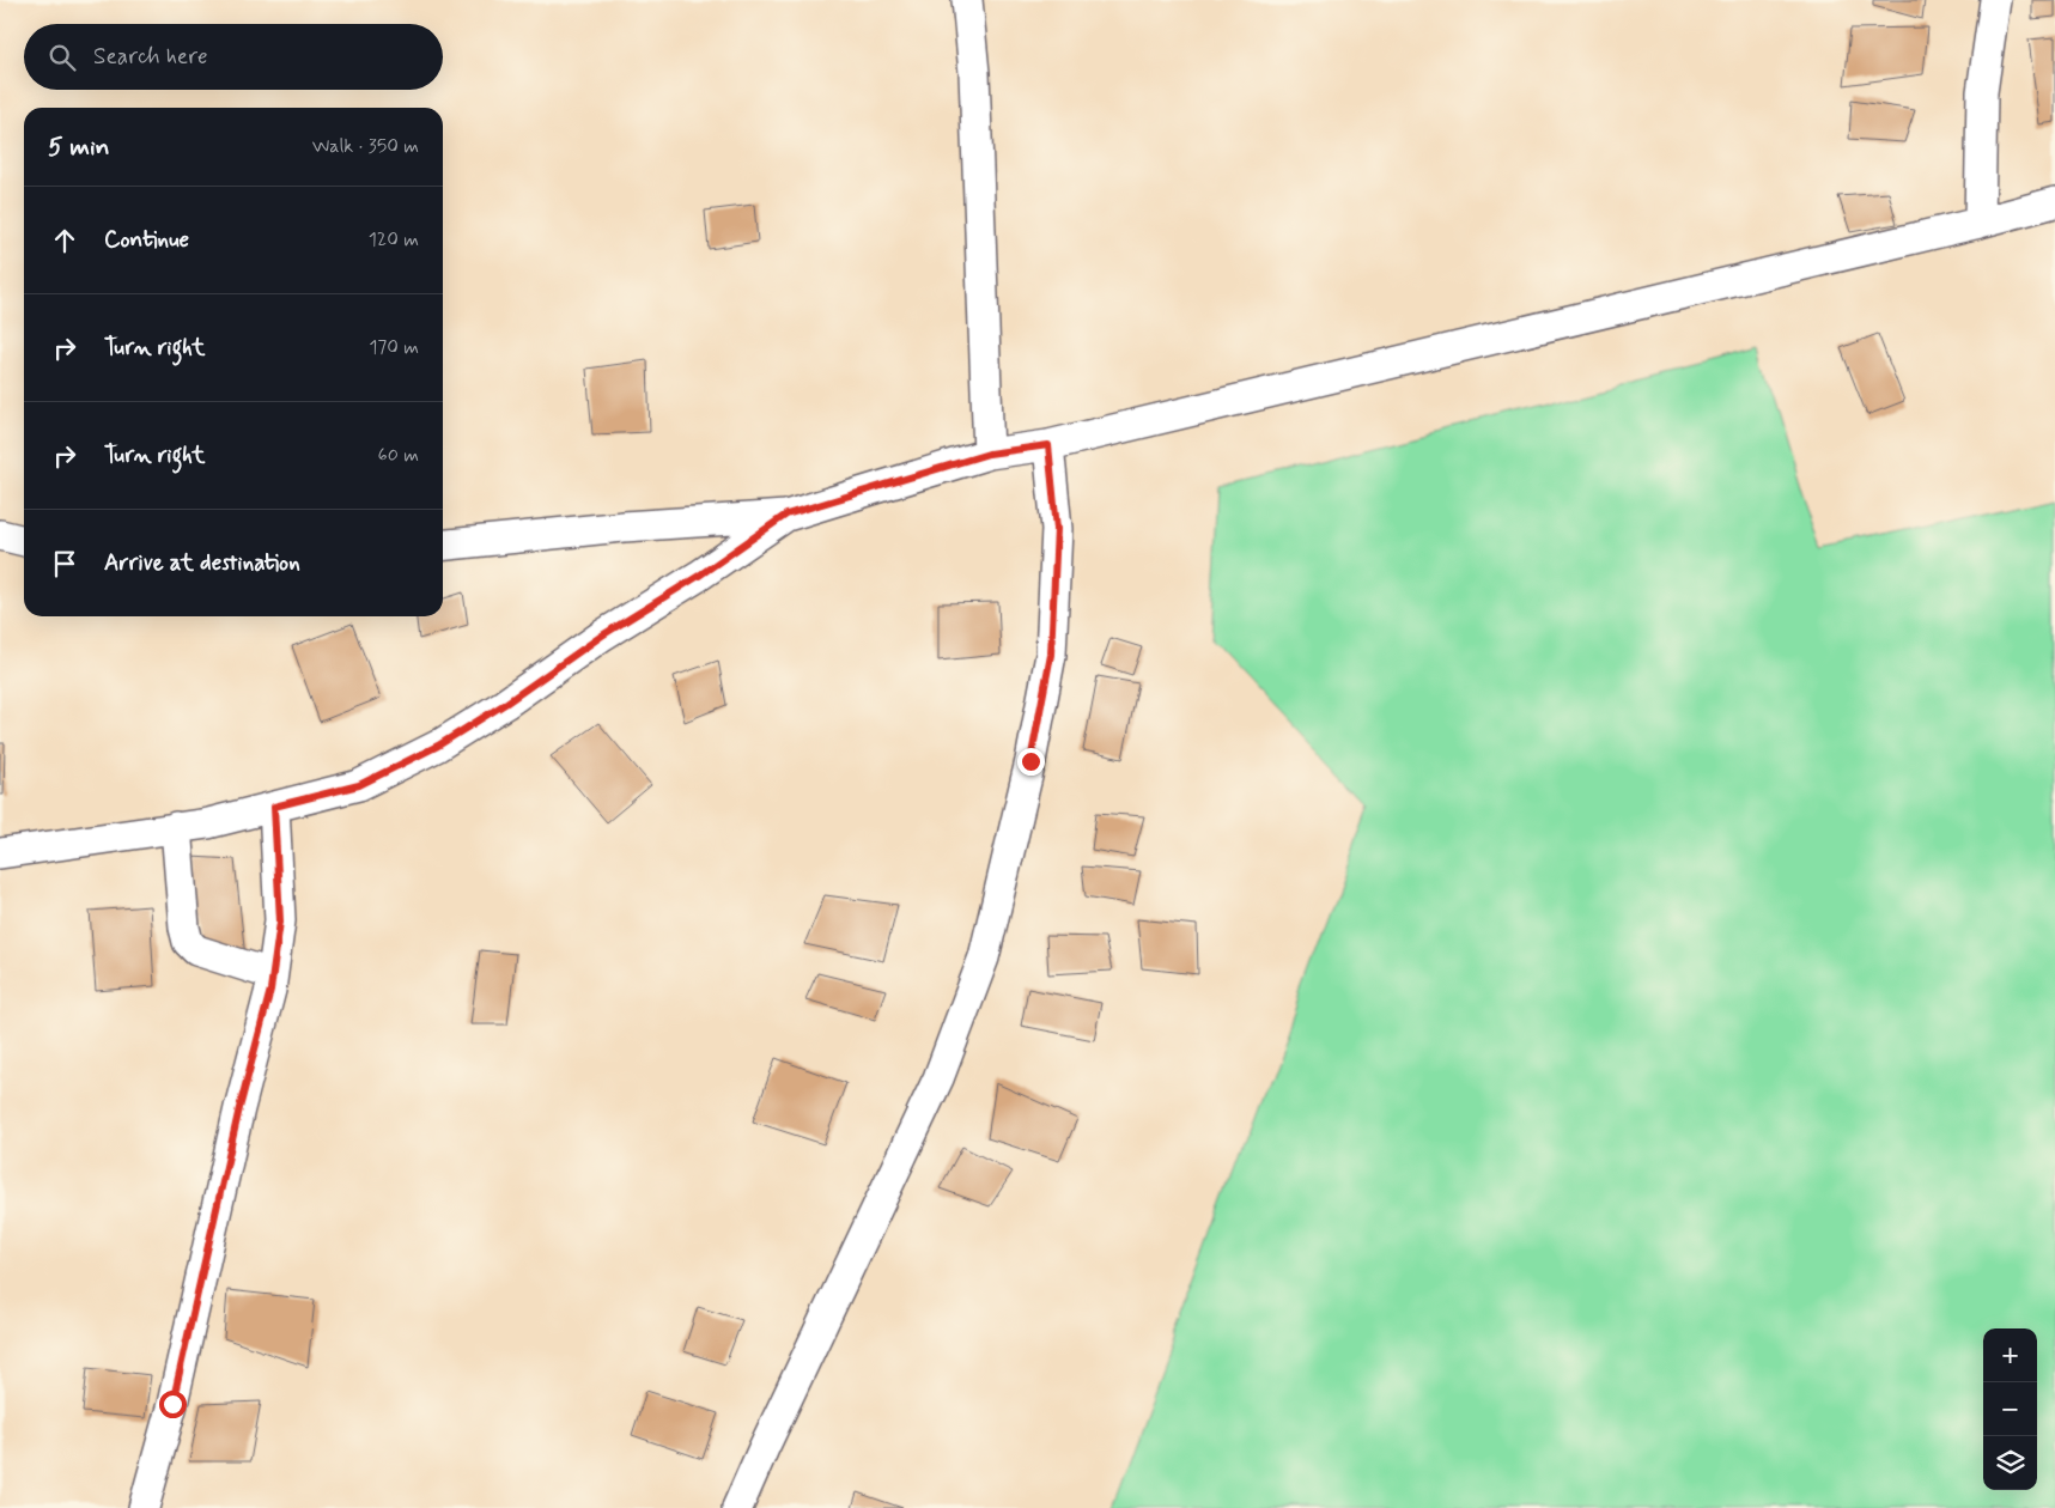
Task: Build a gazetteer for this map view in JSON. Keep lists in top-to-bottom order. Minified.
{"page":{"search":"Search here","heading":["5 min","Walk · 350 m"],"list":[["Continue","120 m"],["Turn right","170 m"],["Turn right","60 m"],"Arrive at destination"],"map_buttons":["+","−"]}}
